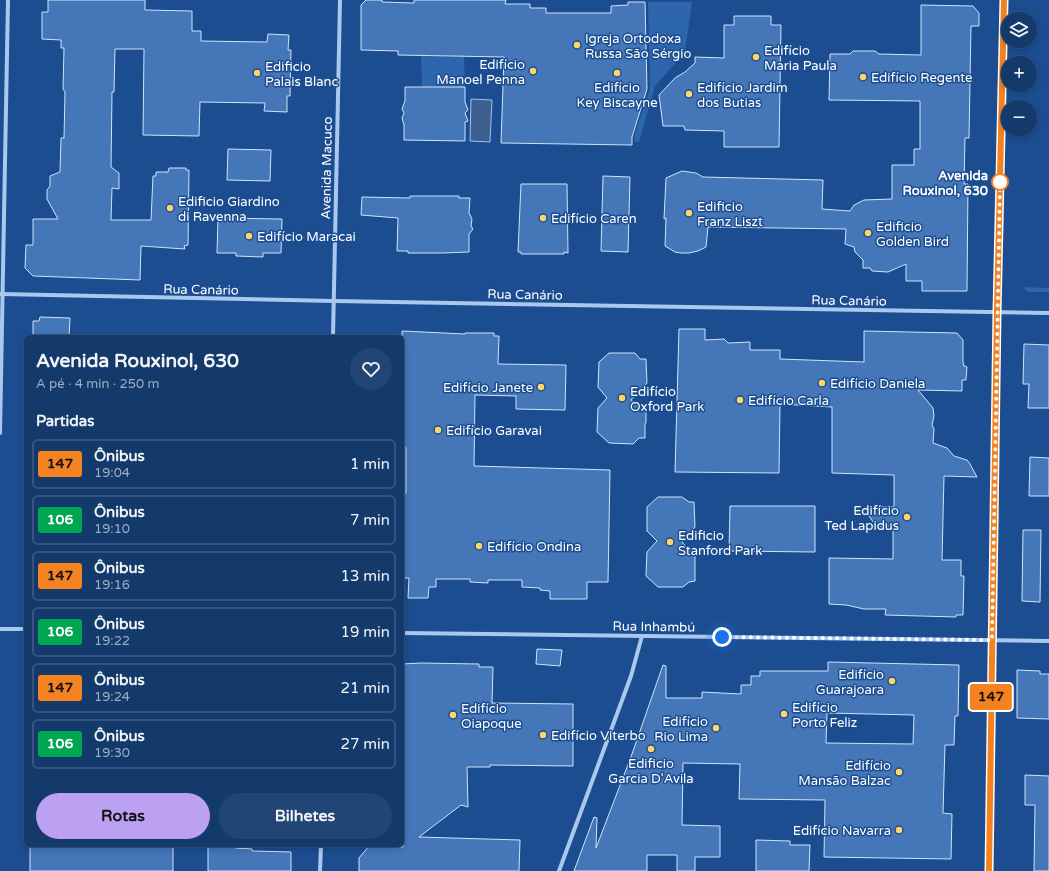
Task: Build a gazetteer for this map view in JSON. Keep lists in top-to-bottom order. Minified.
{"streets":{"street":["Avenida Macuco","Rua Canário","Rua Inhambú"]},"crossings":[["Avenida Macuco","Rua Canário"]],"places":["Igreja Ortodoxa Russa São Sérgio","Edifício Maria Paula","Edifício Manoel Penna","Edificio Palais Blanc","Edifício Key Biscayne","Edifício Regente","Edifício Jardim dos Butias","Avenida Rouxinol, 630","Edificio Giardino di Ravenna","Edificio Franz Liszt","Edifício Caren","Edificio Golden Bird","Edifício Maracai","Edifício Daniela","Edifício Janete","Edifício Oxford Park","Edifício Carla","Edifício Garavai","Edifício Ted Lapidus","Edificio Stanford Park","Edifício Ondina","Edifício Guarajoara","Edifício Porto Feliz","Edifício Oiapoque","Edifício Rio Lima","Edifício Viterbo","Edificio Garcia D'Avila","Edifício Mansão Balzac","Edifício Navarra"],"lines":["bus line 147"],"page":{"on_map":"147","map_buttons":["+","−"],"heading":[["Avenida Rouxinol, 630","A pé · 4 min · 250 m"],"Partidas"],"list":[{"mark":"147","name":"Ônibus","note":"19:04","value":"1 min"},{"mark":"106","name":"Ônibus","note":"19:10","value":"7 min"},{"mark":"147","name":"Ônibus","note":"19:16","value":"13 min"},{"mark":"106","name":"Ônibus","note":"19:22","value":"19 min"},{"mark":"147","name":"Ônibus","note":"19:24","value":"21 min"},{"mark":"106","name":"Ônibus","note":"19:30","value":"27 min"}],"buttons":["Rotas","Bilhetes"]}}
